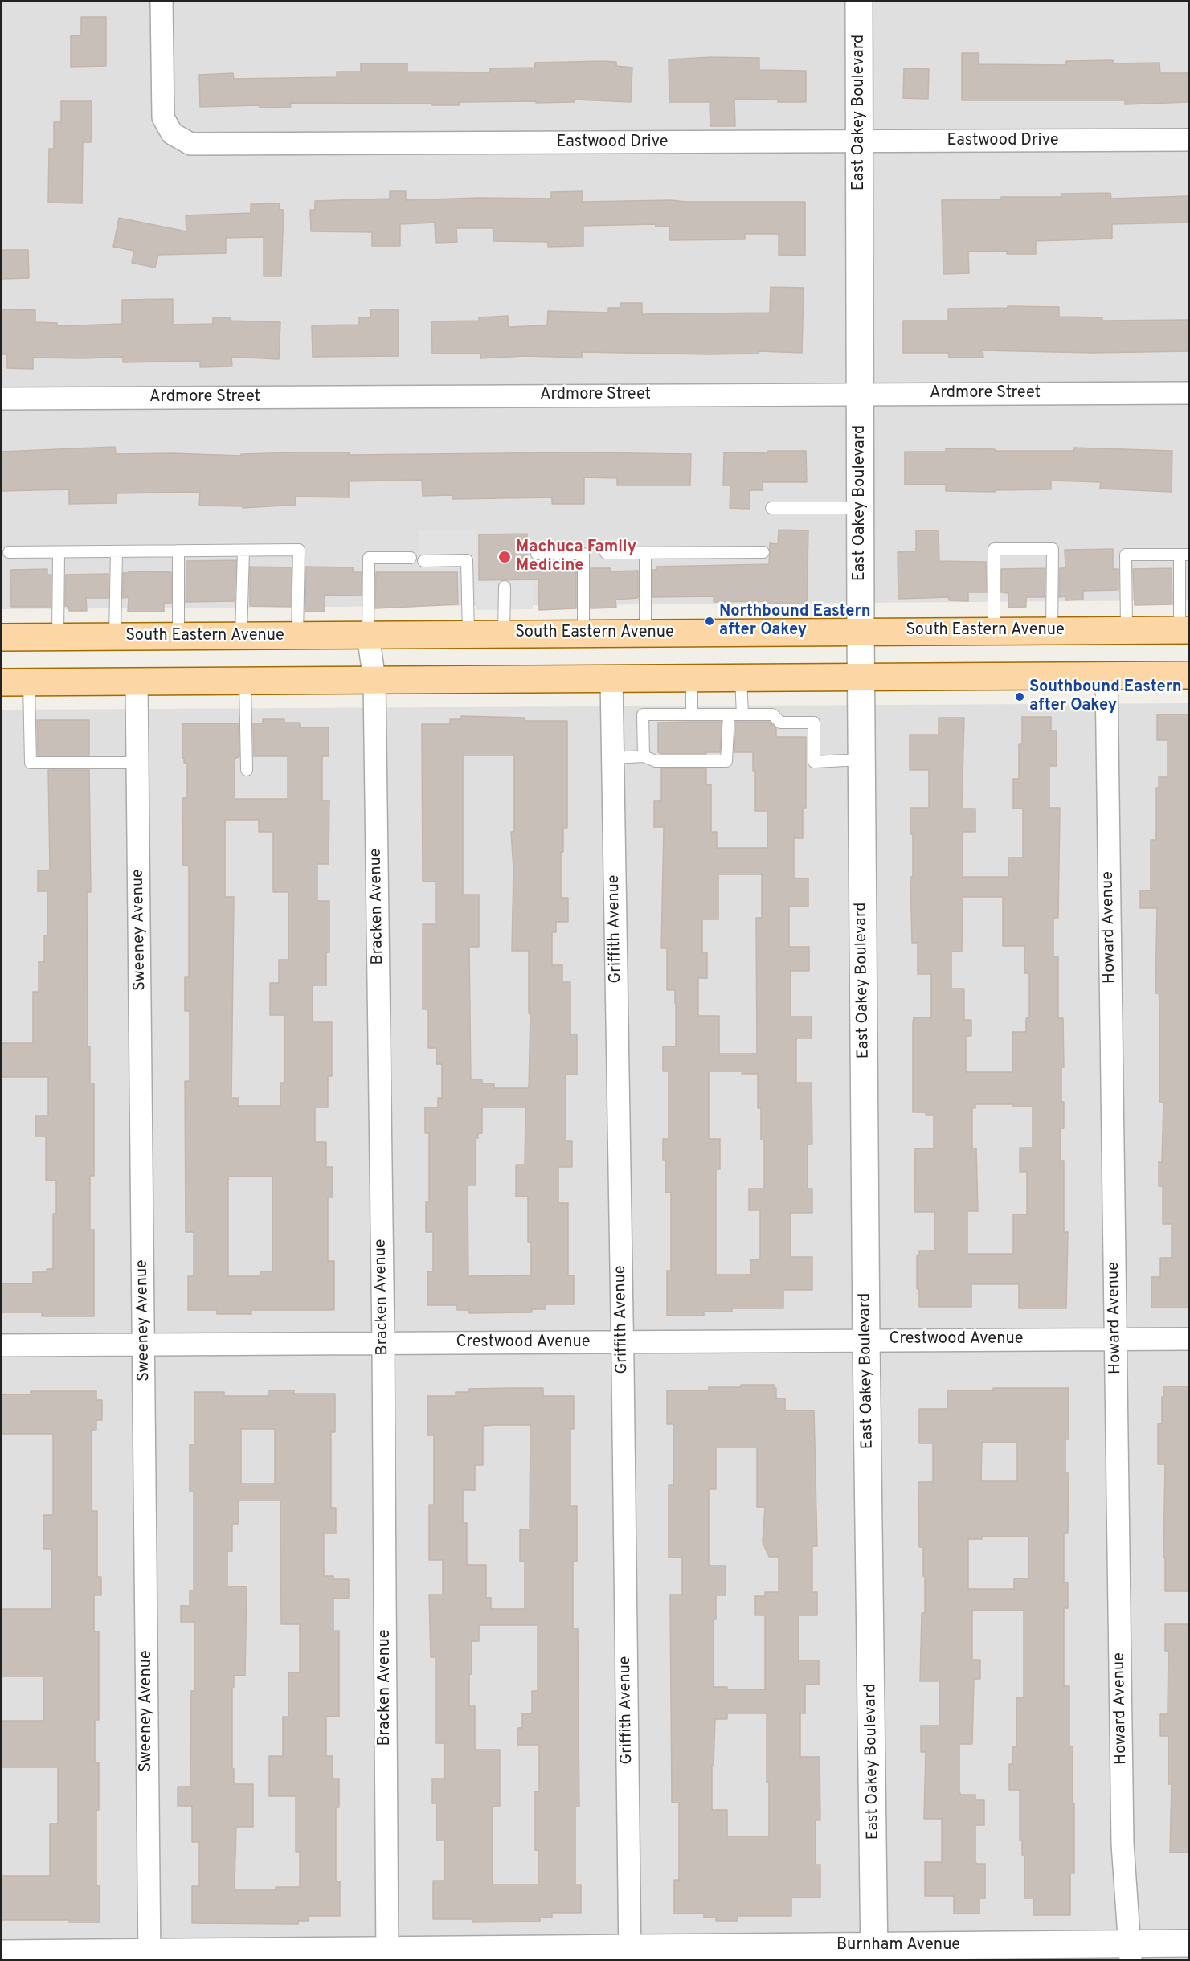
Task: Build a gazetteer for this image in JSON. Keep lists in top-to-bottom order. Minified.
{"streets":{"main road":["South Eastern Avenue"],"street":["East Oakey Boulevard","Eastwood Drive","Ardmore Street","Bracken Avenue","Howard Avenue","Griffith Avenue","Sweeney Avenue","Crestwood Avenue","Burnham Avenue"]},"crossings":[["East Oakey Boulevard","Eastwood Drive"],["East Oakey Boulevard","Ardmore Street"],["East Oakey Boulevard","South Eastern Avenue"],["East Oakey Boulevard","Crestwood Avenue"],["East Oakey Boulevard","Burnham Avenue"],["South Eastern Avenue","Bracken Avenue"],["Bracken Avenue","Crestwood Avenue"],["Bracken Avenue","Burnham Avenue"],["Howard Avenue","Crestwood Avenue"],["Howard Avenue","Burnham Avenue"],["Griffith Avenue","Crestwood Avenue"],["Griffith Avenue","Burnham Avenue"],["Sweeney Avenue","Crestwood Avenue"],["Sweeney Avenue","Burnham Avenue"]],"places":["Machuca Family Medicine","Northbound Eastern after Oakey","Southbound Eastern after Oakey"]}
